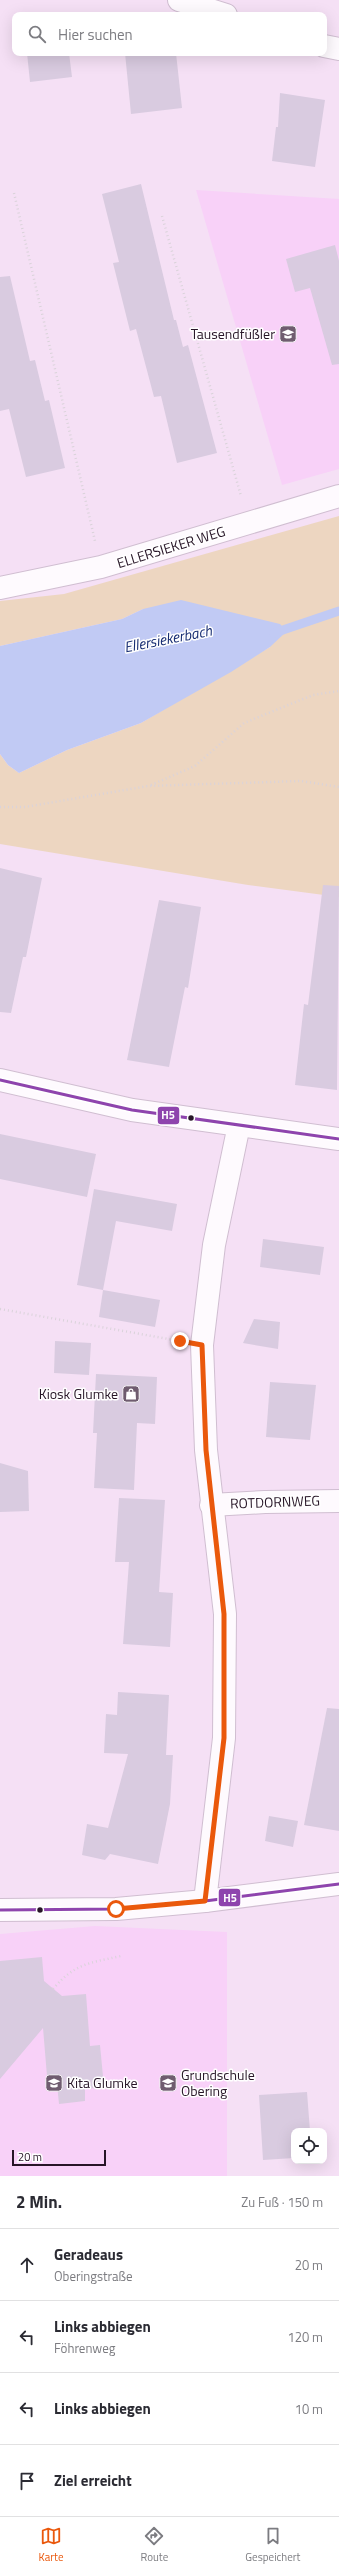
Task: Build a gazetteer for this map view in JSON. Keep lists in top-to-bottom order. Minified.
{"streets":{"street":["ELLERSIEKER WEG","ROTDORNWEG"]},"water":["Ellersiekerbach"],"places":{"school or university":["Tausendfüßler","Kita Glumke","Grundschule Obering"],"shop":["Kiosk Glumke"]},"lines":["transit line H5"],"scale_bar":"20 m","page":{"search":"Hier suchen","scale":"20 m","heading":["2 Min.","Zu Fuß · 150 m"],"list":[["Geradeaus","Oberingstraße","20 m"],["Links abbiegen","Föhrenweg","120 m"],["Links abbiegen","10 m"],"Ziel erreicht"],"nav":["Karte","Route","Gespeichert"]}}
